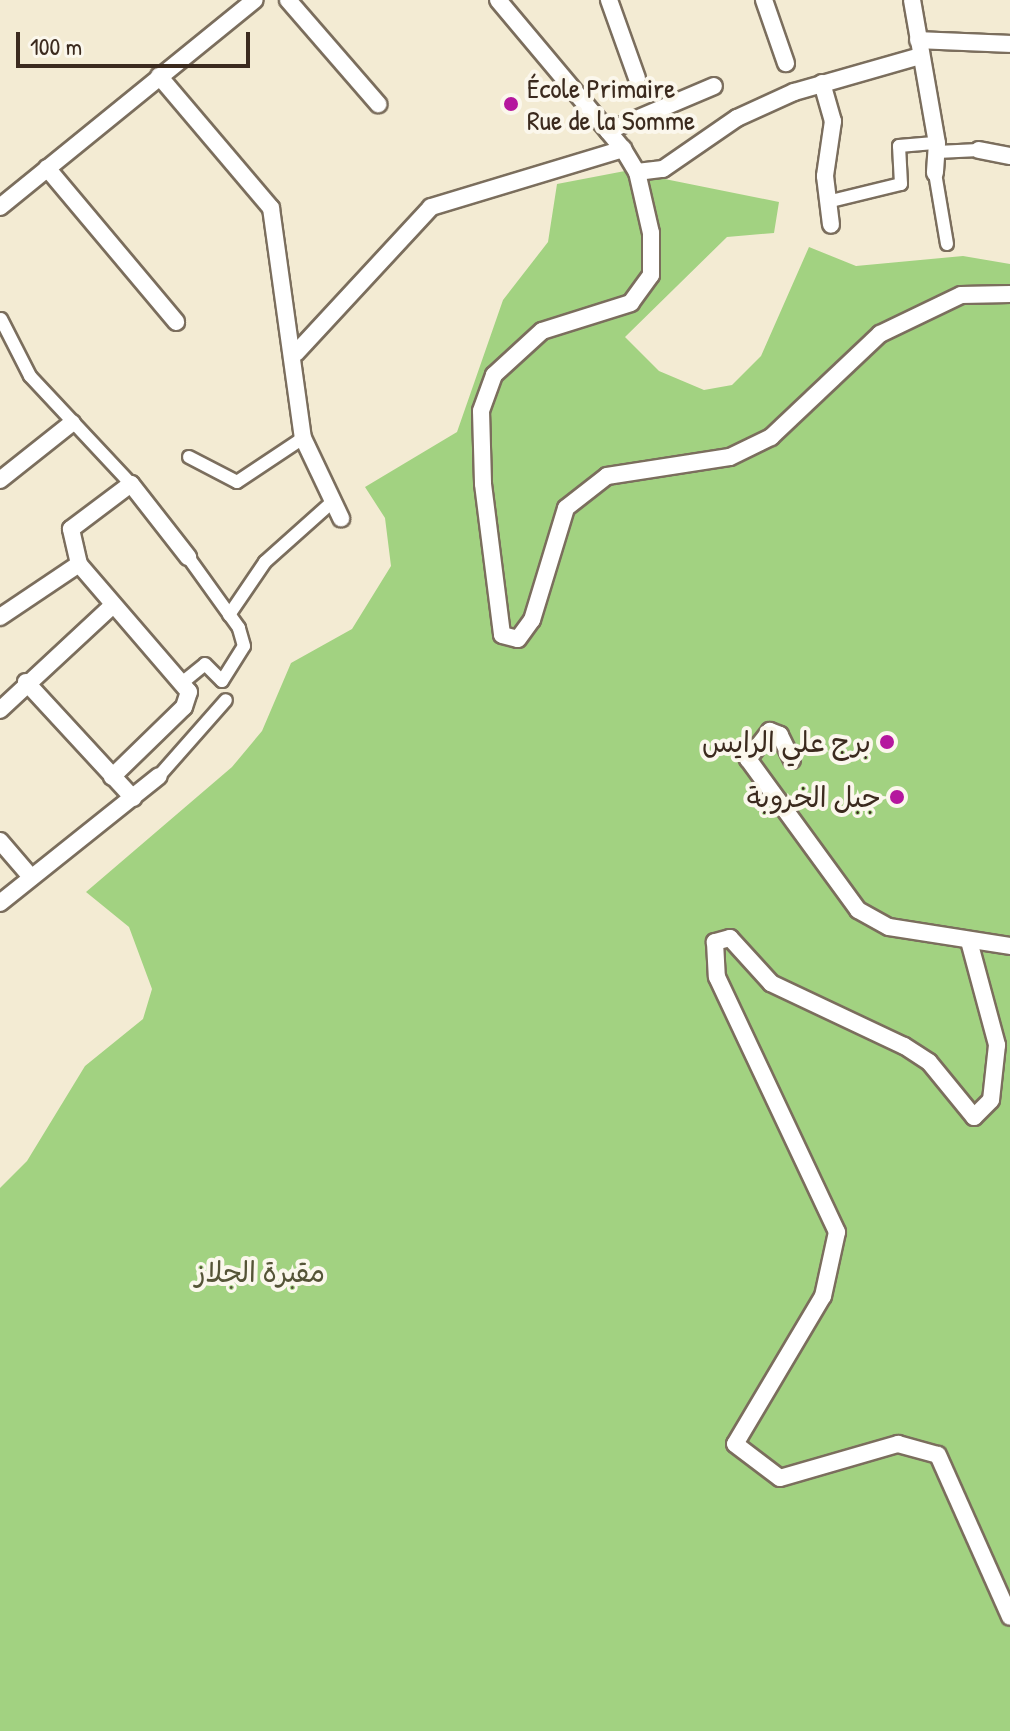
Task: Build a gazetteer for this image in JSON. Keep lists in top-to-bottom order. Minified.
{"parks":["مقبرة الجلاز"],"places":["École Primaire Rue de la Somme","برج علي الرايس","جبل الخروبة"],"scale_bar":"100 m"}
